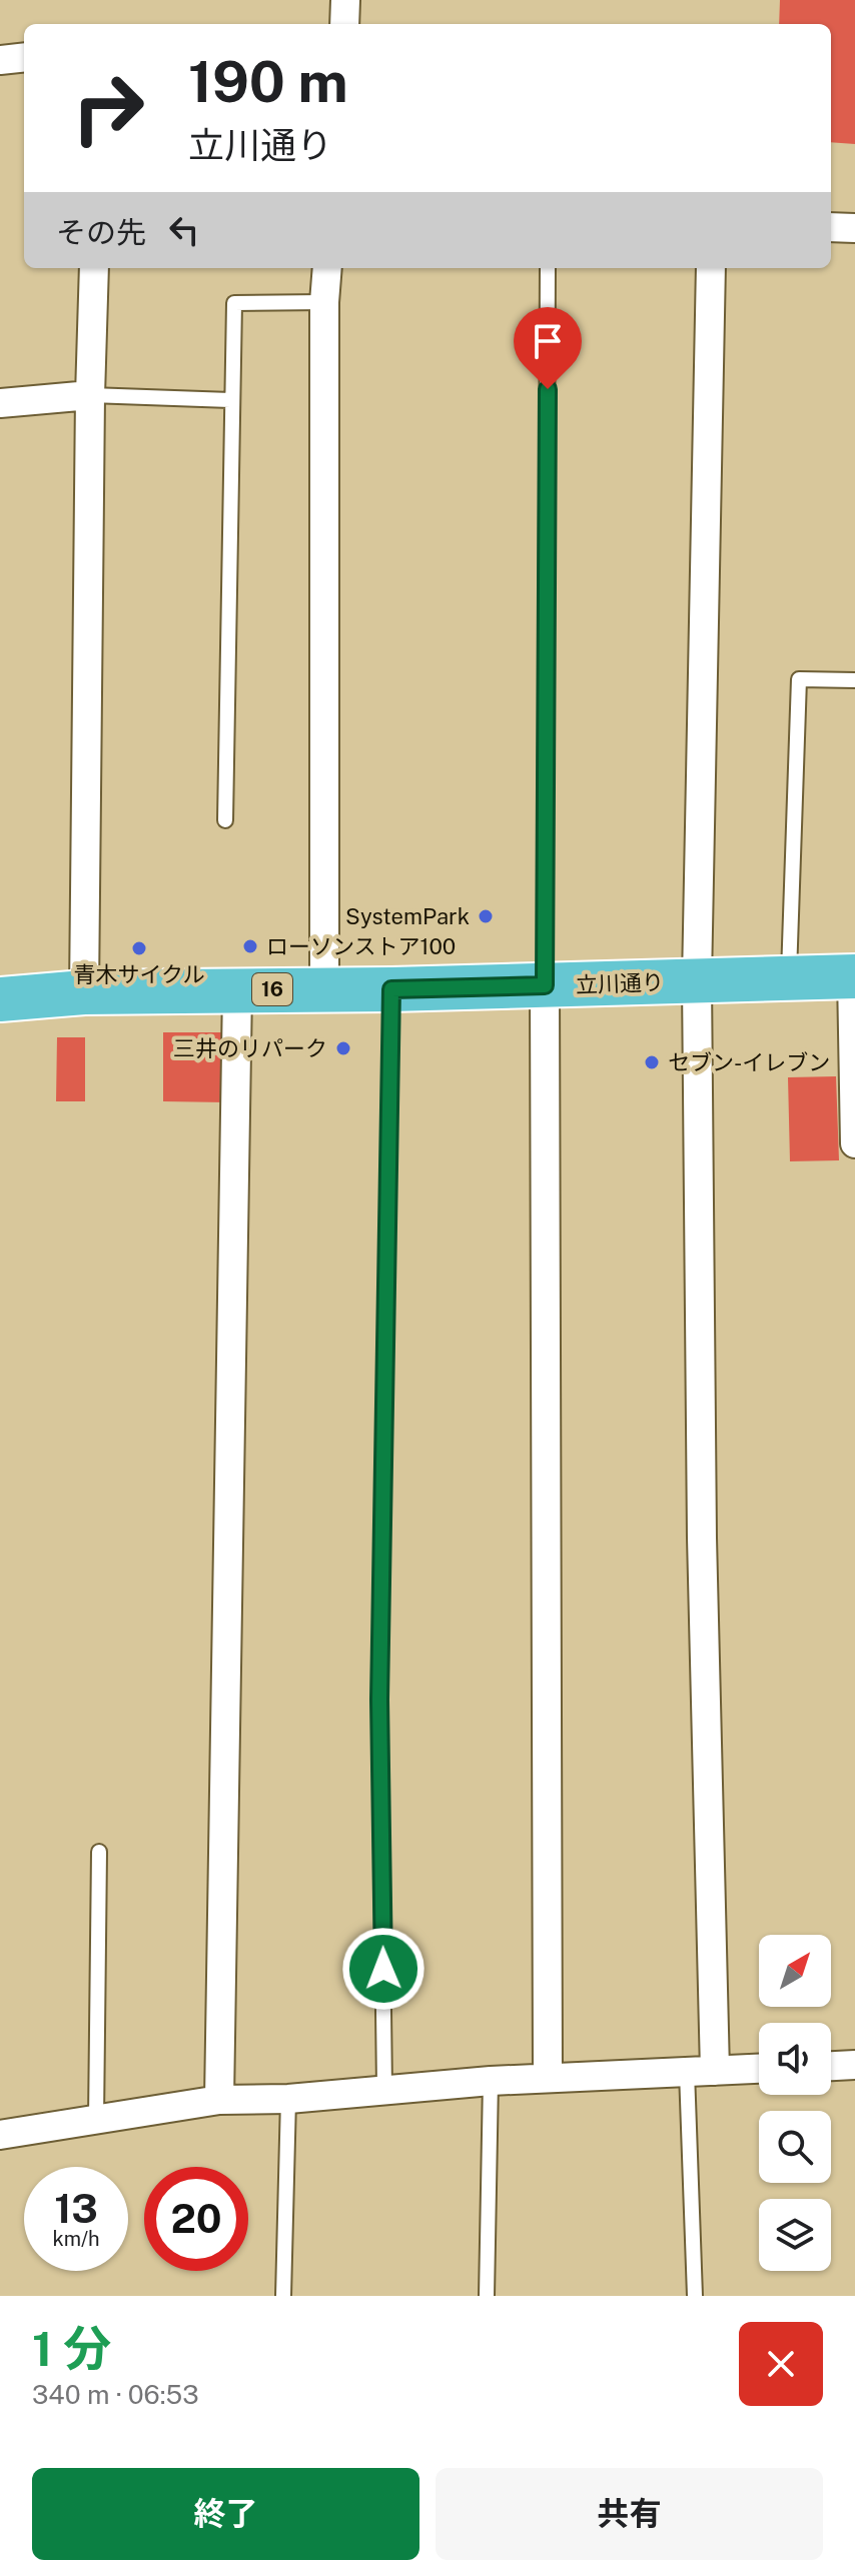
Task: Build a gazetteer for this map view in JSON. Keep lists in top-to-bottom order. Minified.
{"streets":{"main road":["立川通り","16"]},"places":["SystemPark","ローソンストア100","青木サイクル","三井のリパーク","セブン-イレブン"],"north":"top right","page":{"turn":["190 m","立川通り"],"then":"その先","speed":"13 km/h","limit":"20","heading":["1 分","340 m · 06:53"],"buttons":["終了","共有"]}}
